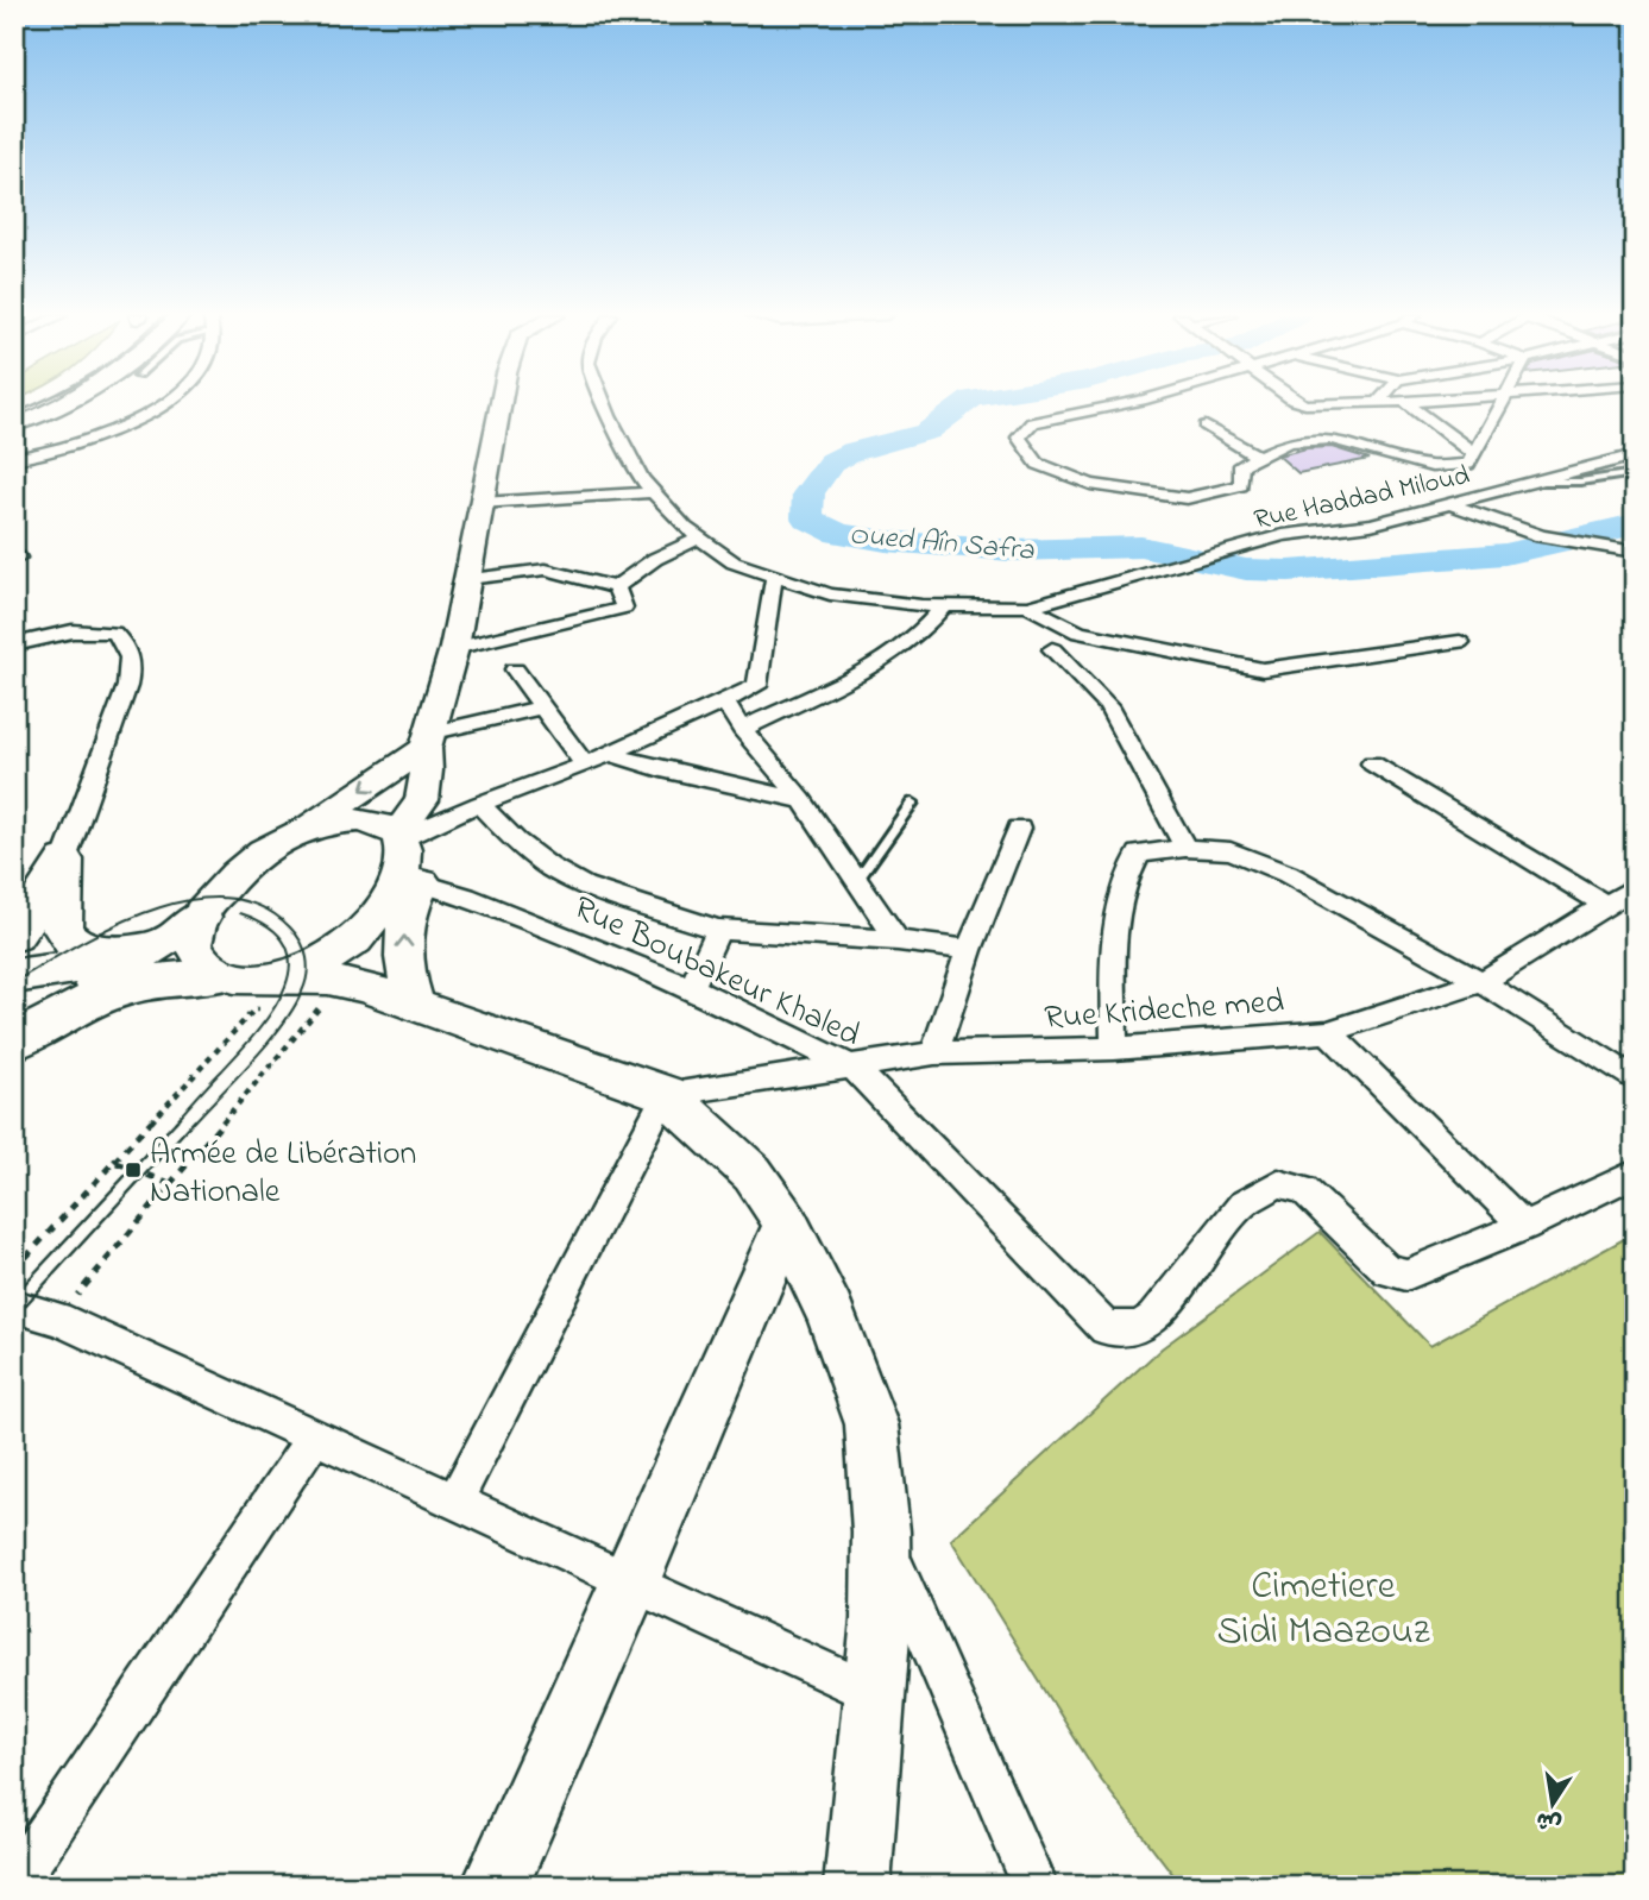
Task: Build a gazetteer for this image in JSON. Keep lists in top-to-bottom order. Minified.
{"streets":{"street":["Rue Haddad Miloud","Rue Boubakeur Khaled","Rue Krideche med"]},"crossings":[["Rue Boubakeur Khaled","Rue Krideche med"]],"water":["Oued Aîn Safra"],"parks":["Cimetiere Sidi Maazouz"],"places":{"transit":["Armée de Libération Nationale"]},"north":"bottom"}
